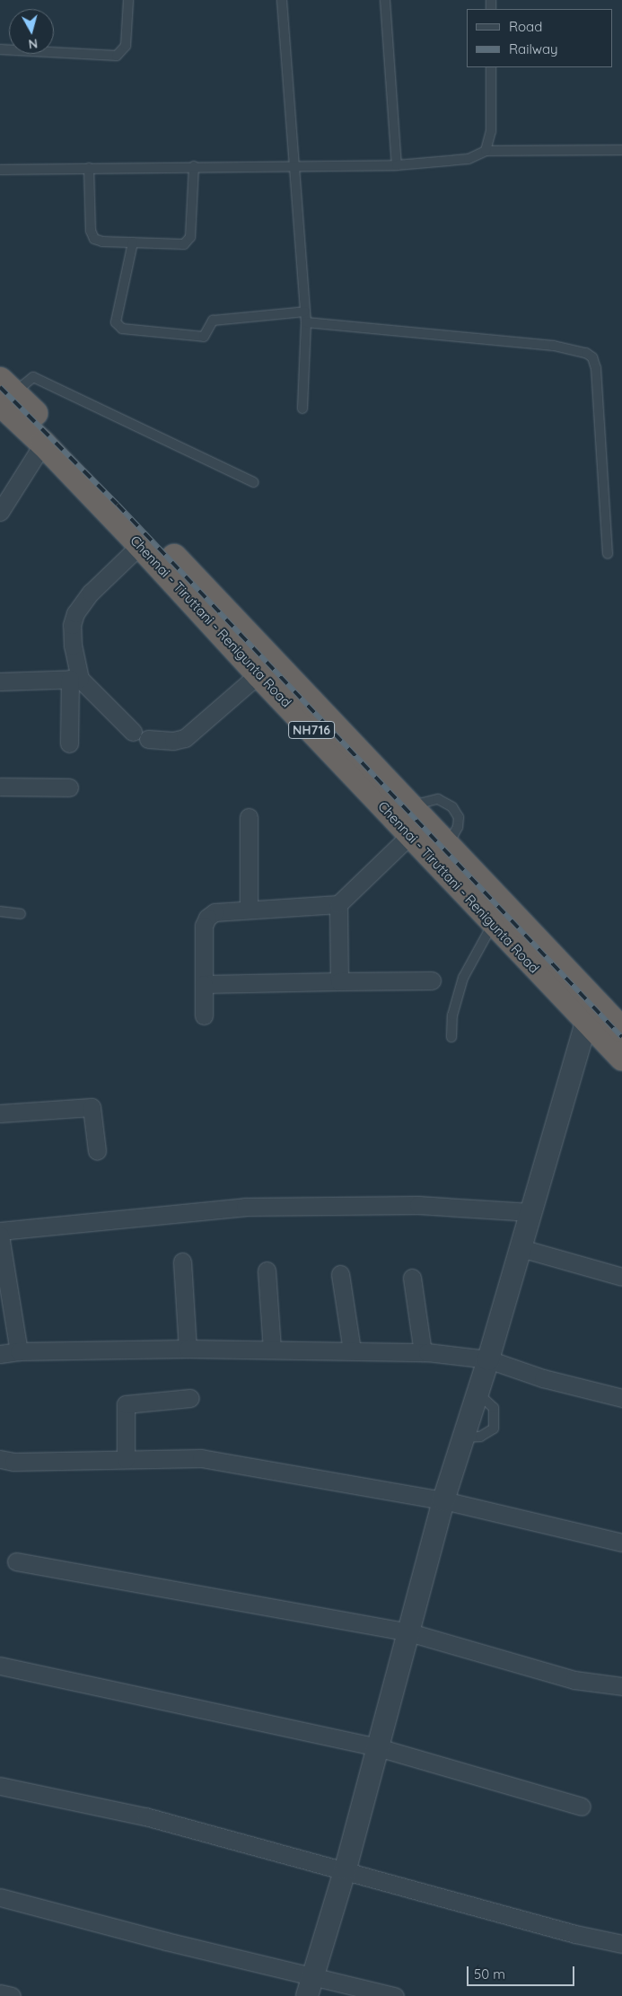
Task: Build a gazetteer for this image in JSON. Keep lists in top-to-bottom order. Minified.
{"streets":{"highway":["Chennai - Tiruttani - Renigunta Road","NH716"]},"legend":["Road","Railway"],"scale_bar":"50 m","north":"bottom"}
